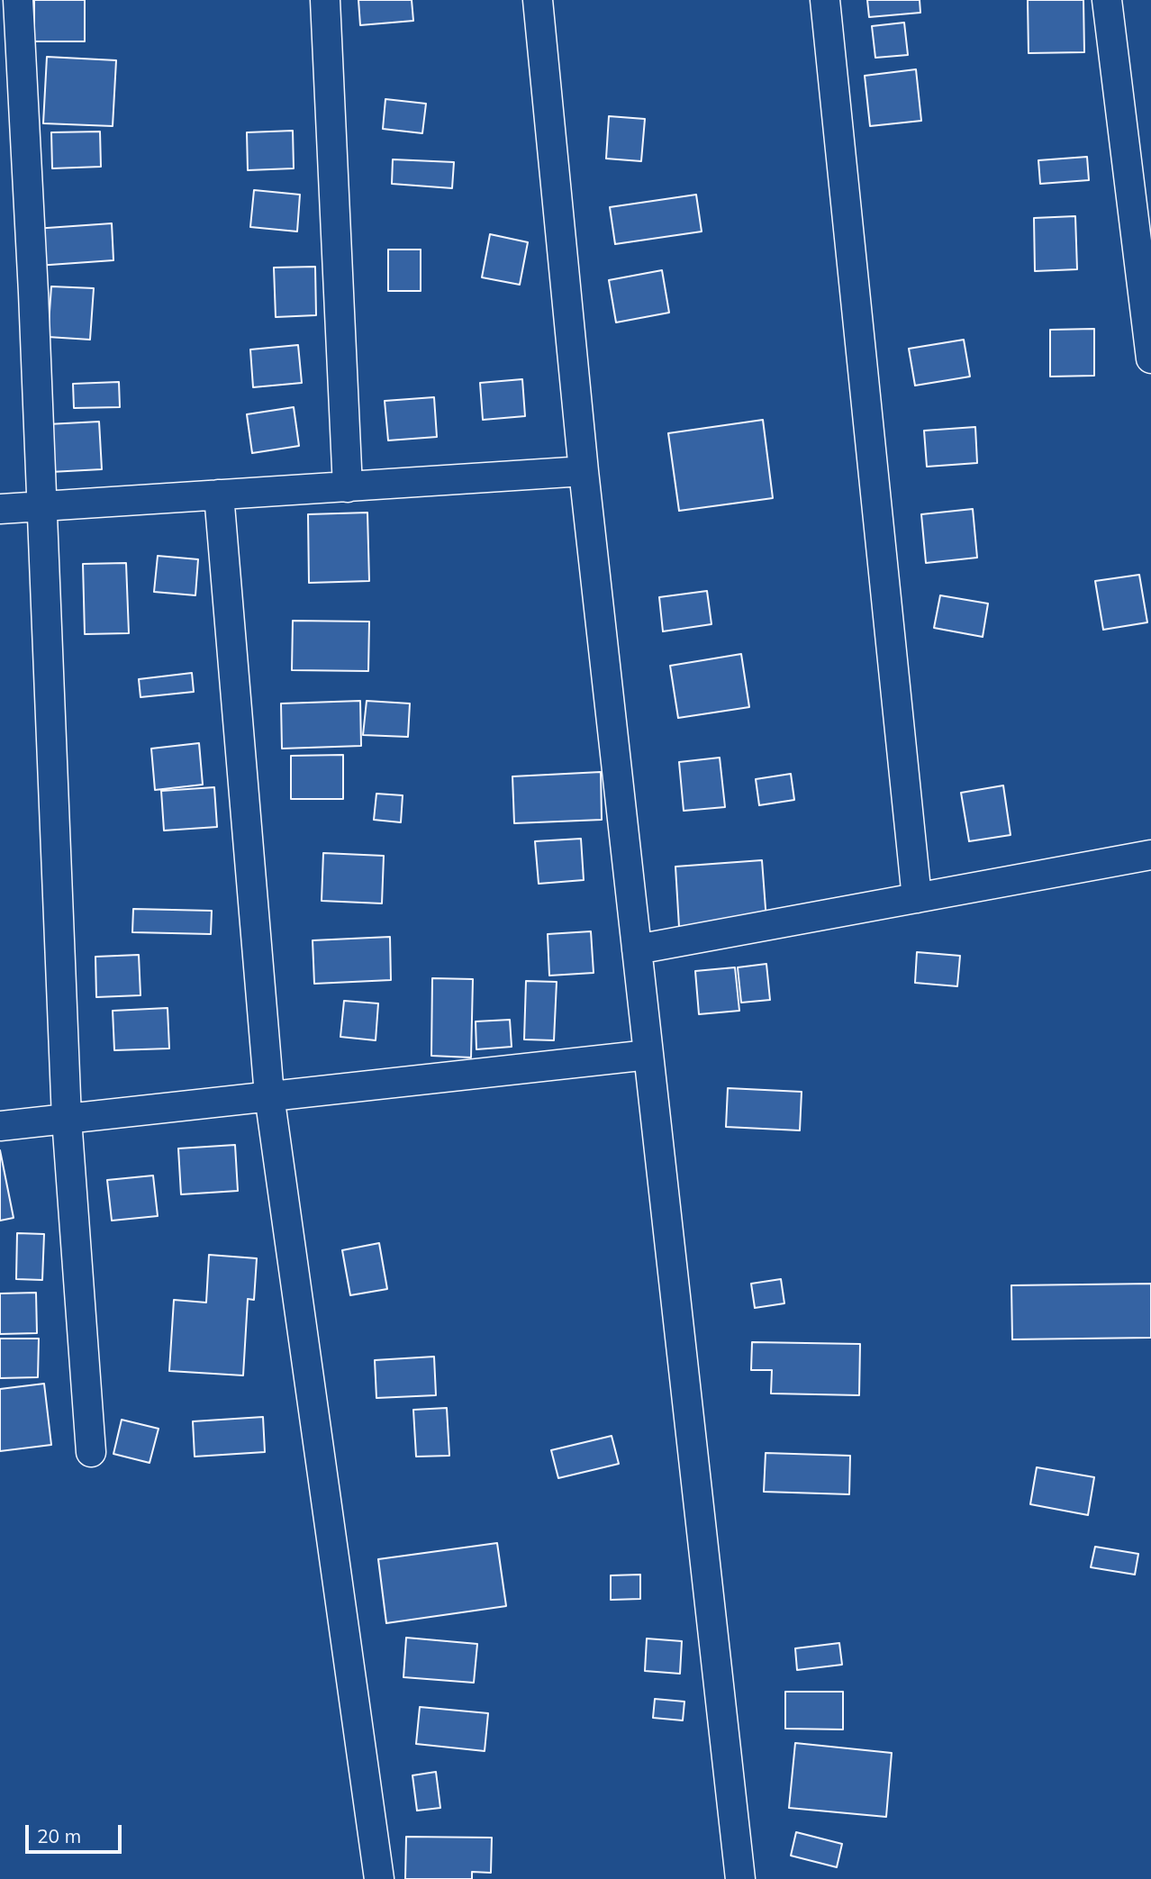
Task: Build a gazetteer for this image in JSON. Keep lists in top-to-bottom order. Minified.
{"scale_bar":"20 m"}
